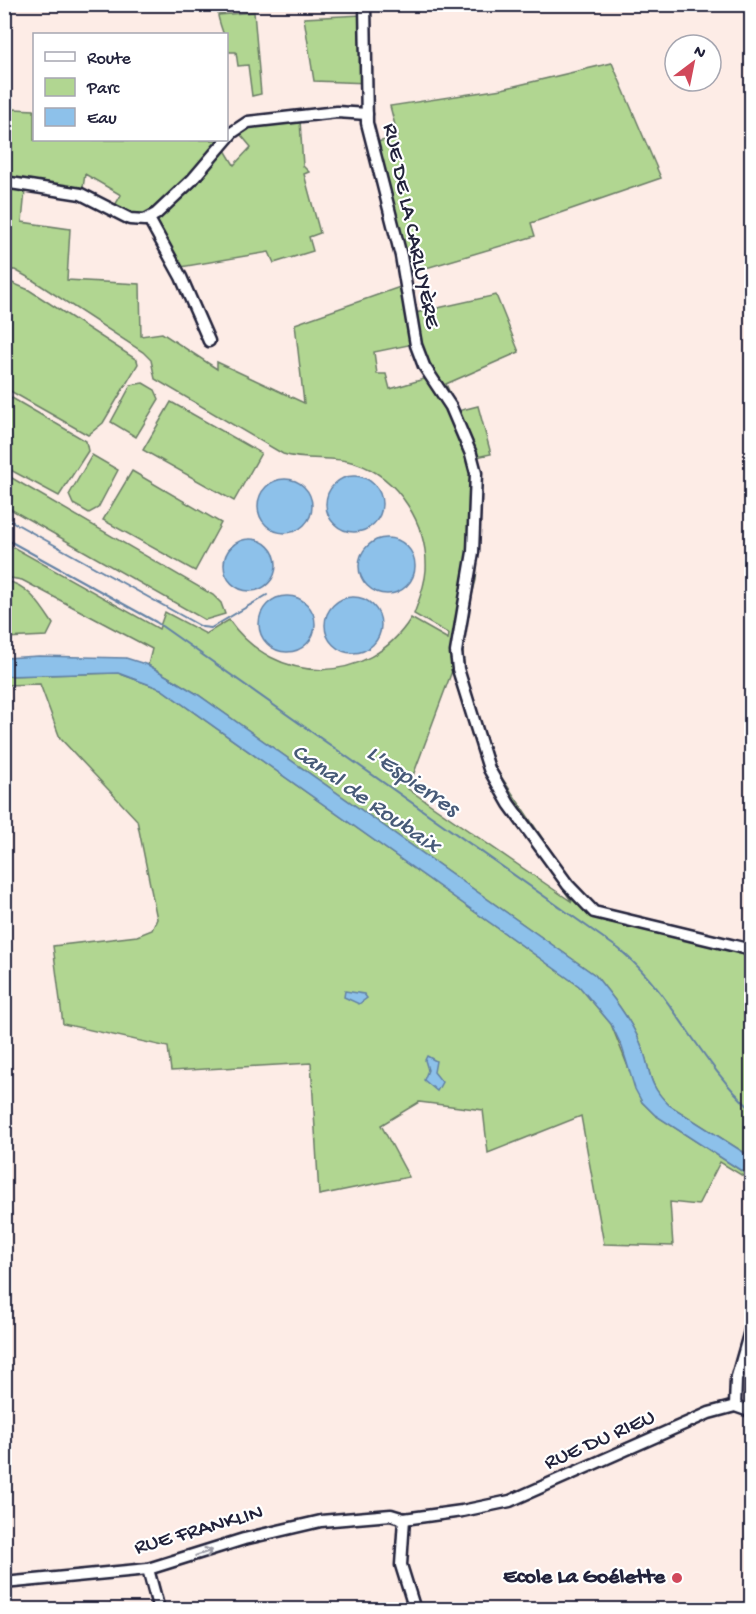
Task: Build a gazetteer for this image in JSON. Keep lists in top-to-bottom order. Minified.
{"streets":{"street":["RUE DE LA CARLUYÈRE","RUE DU RIEU","RUE FRANKLIN"]},"crossings":[["RUE DU RIEU","RUE FRANKLIN"]],"one_way":["RUE FRANKLIN"],"water":["L'Espierres","Canal de Roubaix"],"places":["Ecole La Goélette"],"legend":["Route","Parc","Eau"],"north":"top right"}
